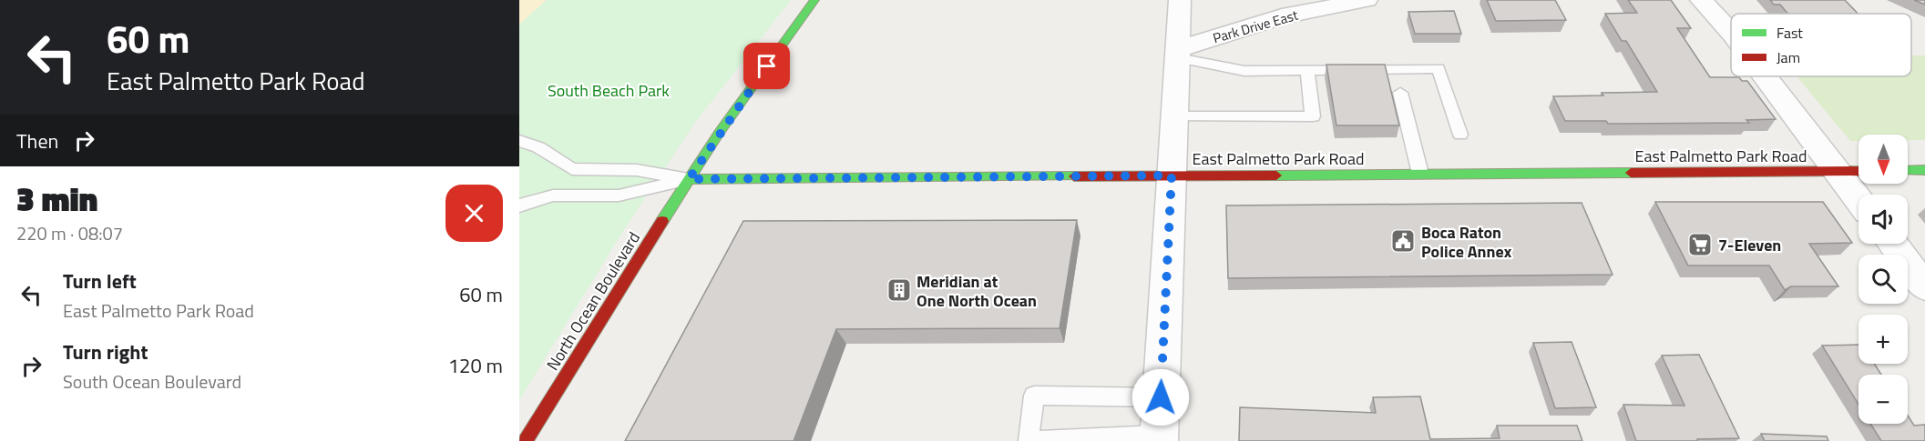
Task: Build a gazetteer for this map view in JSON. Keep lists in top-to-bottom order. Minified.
{"streets":{"main road":["East Palmetto Park Road","North Ocean Boulevard"],"street":["Park Drive East"]},"crossings":[["East Palmetto Park Road","North Ocean Boulevard"]],"parks":["South Beach Park"],"places":{"public building":["Boca Raton Police Annex"],"supermarket":["7-Eleven"],"building":["Meridian at One North Ocean"]},"legend":["Fast","Jam"],"north":"bottom","page":{"turn":["60 m","East Palmetto Park Road"],"then":"Then","map_buttons":["+","−"],"heading":["3 min","220 m · 08:07"],"list":[{"name":"Turn left","note":"East Palmetto Park Road","value":"60 m"},{"name":"Turn right","note":"South Ocean Boulevard","value":"120 m"}]}}
